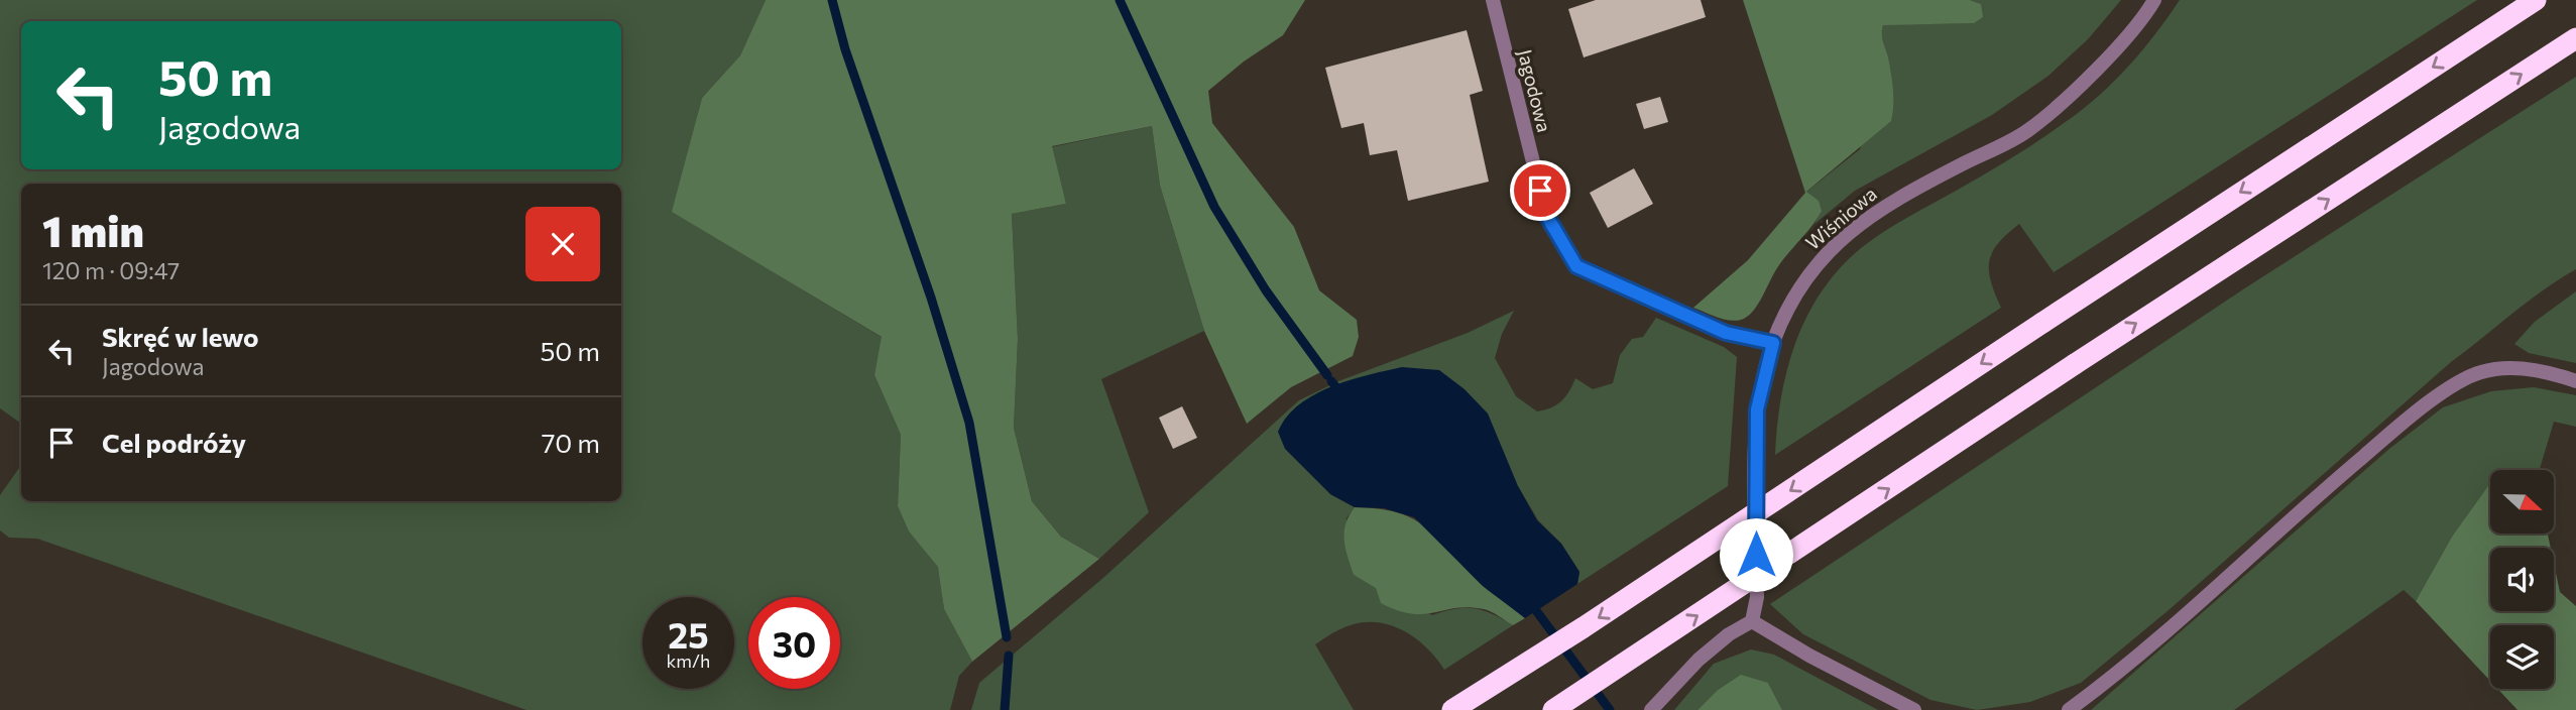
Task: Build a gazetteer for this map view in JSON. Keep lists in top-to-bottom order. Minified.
{"streets":{"street":["Jagodowa","Wiśniowa"]},"crossings":[["Jagodowa","Wiśniowa"]],"north":"right","page":{"turn":["50 m","Jagodowa"],"heading":["1 min","120 m · 09:47"],"list":[{"name":"Skręć w lewo","note":"Jagodowa","value":"50 m"},{"name":"Cel podróży","value":"70 m"}],"speed":"25 km/h","limit":"30"}}
